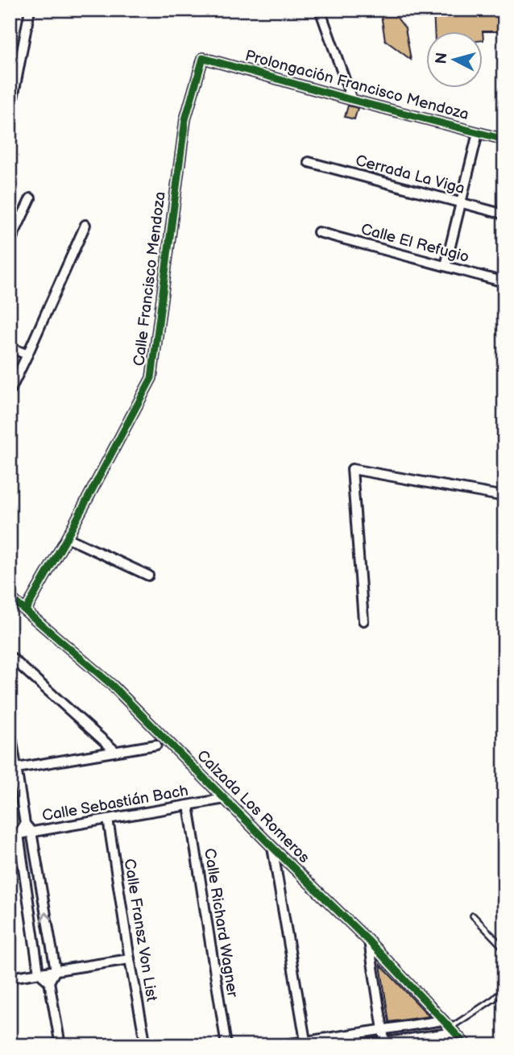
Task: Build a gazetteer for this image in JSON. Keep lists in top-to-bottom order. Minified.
{"streets":{"street":["Prolongación Francisco Mendoza","Cerrada La Viga","Calle El Refugio","Calle Francisco Mendoza","Calle Sebastián Bach","Calzada Los Romeros","Calle Richard Wagner","Calle Fransz Von List"]},"crossings":[["Prolongación Francisco Mendoza","Calle Francisco Mendoza"],["Calle Francisco Mendoza","Calzada Los Romeros"],["Calle Sebastián Bach","Calzada Los Romeros"],["Calle Sebastián Bach","Calle Richard Wagner"],["Calle Sebastián Bach","Calle Fransz Von List"]],"north":"left"}
